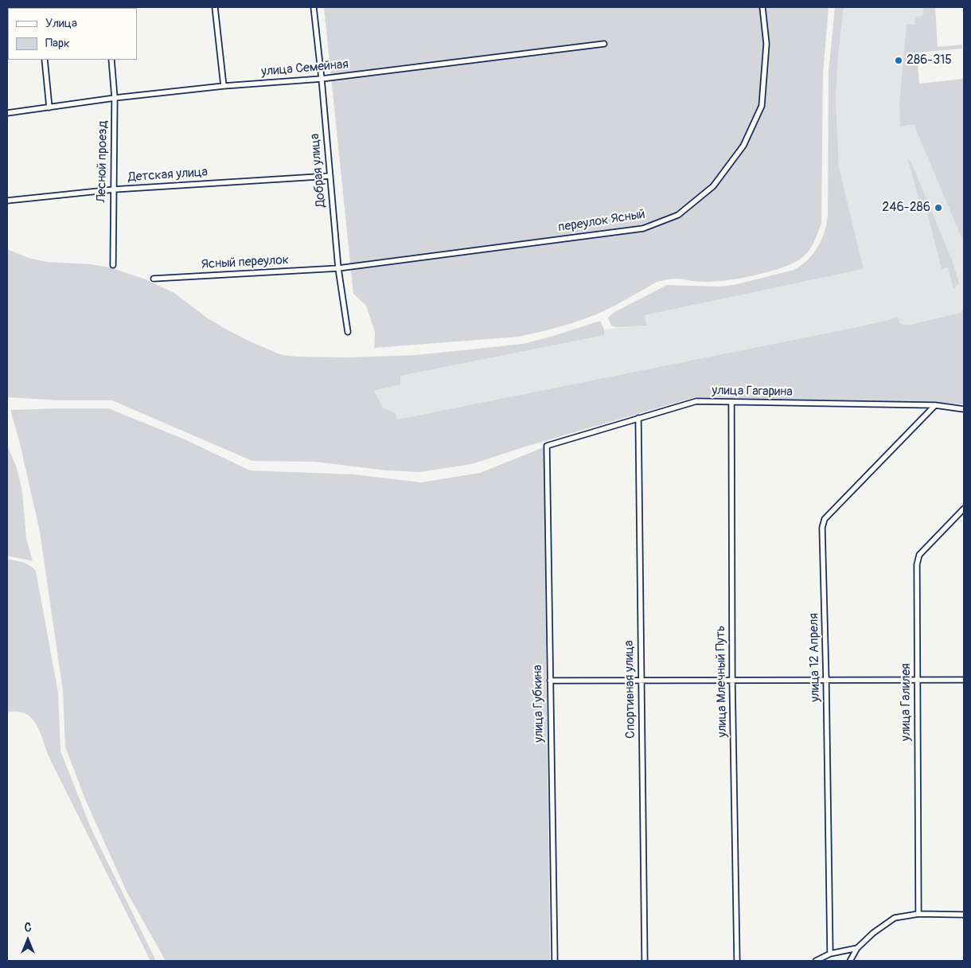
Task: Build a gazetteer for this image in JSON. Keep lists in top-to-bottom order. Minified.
{"streets":{"street":["улица Семейная","Лесной проезд","Добрая улица","Детская улица","переулок Ясный","Ясный переулок","улица Гагарина","улица 12 Апреля","улица Млечный Путь","Спортивная улица","улица Галилея","улица Губкина"]},"crossings":[["улица Семейная","Лесной проезд"],["улица Семейная","Добрая улица"],["Лесной проезд","Детская улица"],["Добрая улица","Детская улица"],["Добрая улица","переулок Ясный"],["Добрая улица","Ясный переулок"],["переулок Ясный","Ясный переулок"],["улица Гагарина","улица 12 Апреля"],["улица Гагарина","улица Млечный Путь"],["улица Гагарина","Спортивная улица"],["улица Гагарина","улица Губкина"]],"places":["286-315","246-286"],"legend":["Улица","Парк"],"north":"top"}
